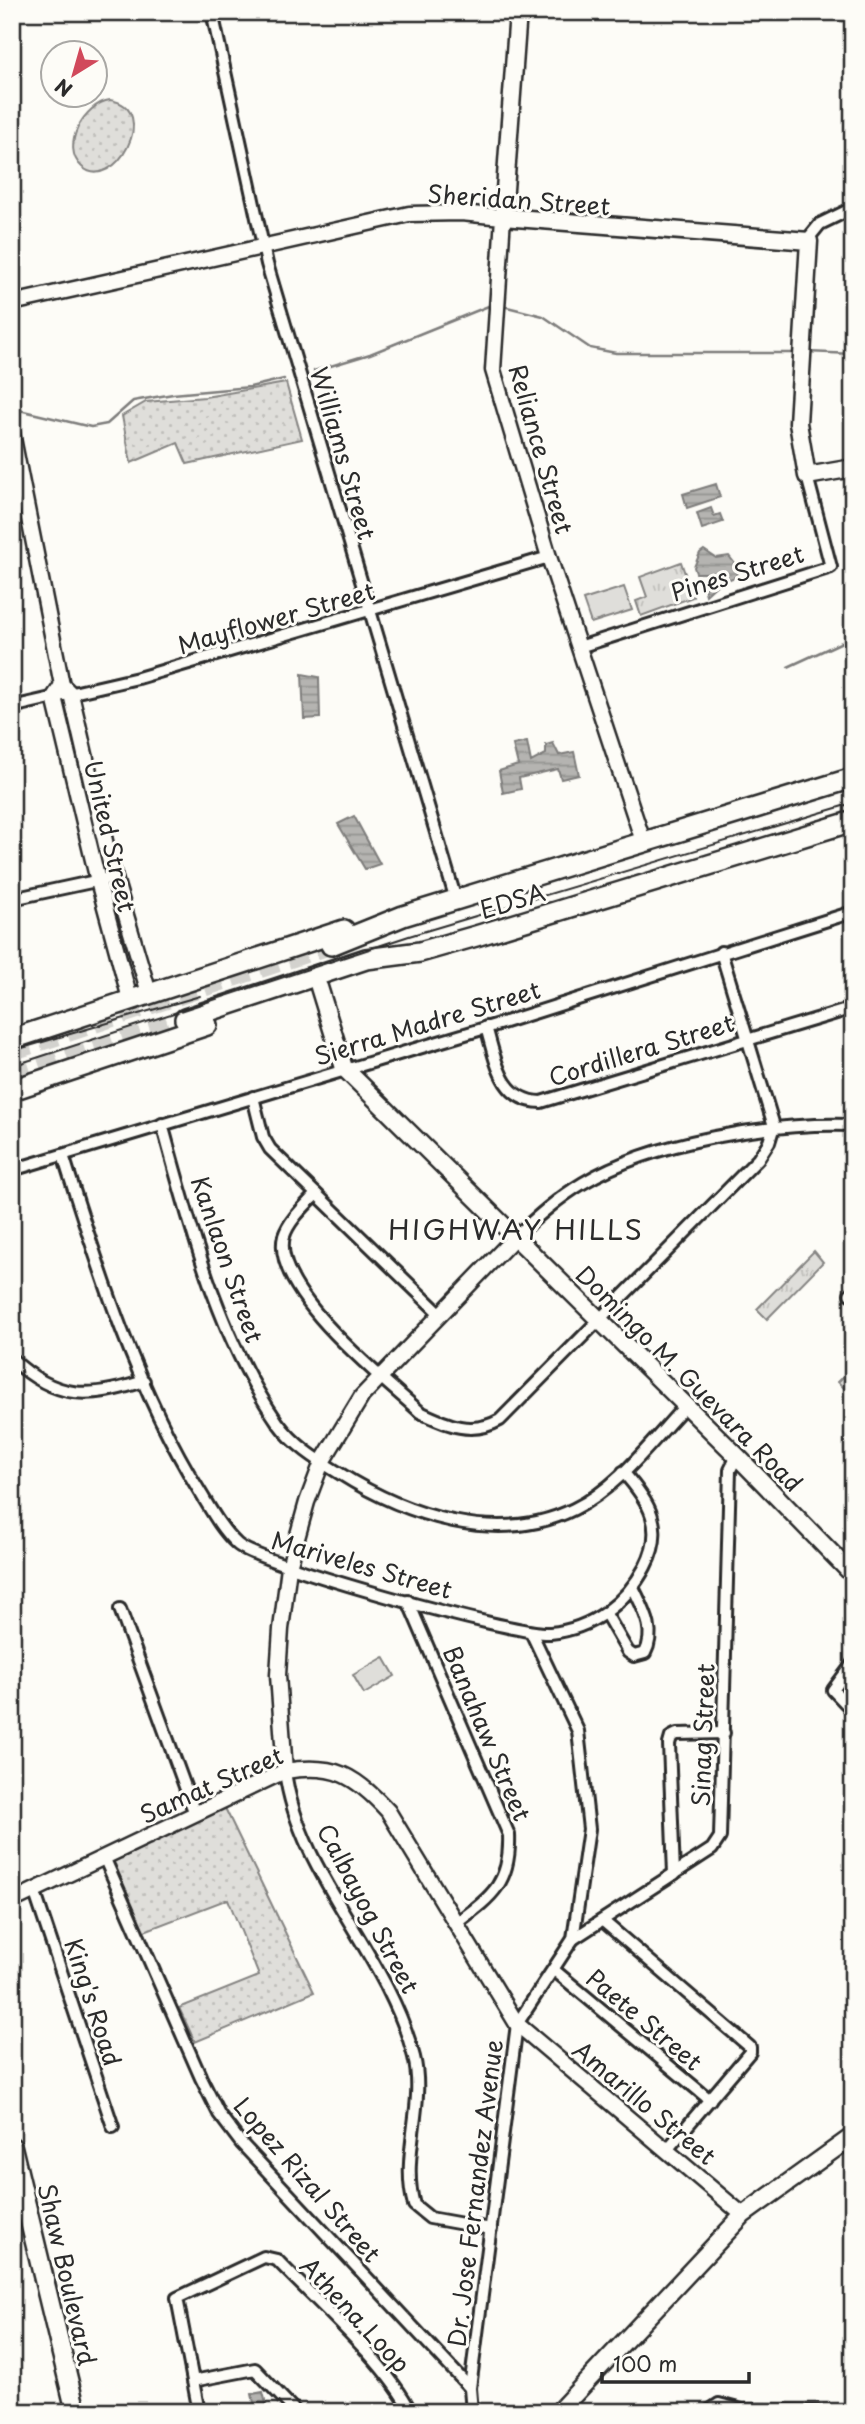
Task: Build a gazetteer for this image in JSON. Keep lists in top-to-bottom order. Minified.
{"streets":{"highway":["EDSA"],"main road":["Sheridan Street","Reliance Street","Pines Street","Domingo M. Guevara Road","Shaw Boulevard"],"street":["Williams Street","Mayflower Street","United Street","Sierra Madre Street","Cordillera Street","Kanlaon Street","Mariveles Street","Banahaw Street","Sinag Street","Samat Street","Calbayog Street","King's Road","Paete Street","Amarillo Street","Lopez Rizal Street","Dr. Jose Fernandez Avenue","Athena Loop"]},"crossings":[["Sheridan Street","Reliance Street"],["Sheridan Street","Williams Street"],["Sheridan Street","Pines Street"],["Reliance Street","Pines Street"],["Reliance Street","Mayflower Street"],["Reliance Street","EDSA"],["Williams Street","Mayflower Street"],["Williams Street","EDSA"],["Mayflower Street","United Street"],["Sierra Madre Street","Cordillera Street"],["Sierra Madre Street","Kanlaon Street"],["Sierra Madre Street","Domingo M. Guevara Road"],["Sierra Madre Street","Mariveles Street"],["Kanlaon Street","Domingo M. Guevara Road"],["Kanlaon Street","Mariveles Street"],["Kanlaon Street","Calbayog Street"],["Domingo M. Guevara Road","Sinag Street"],["Domingo M. Guevara Road","Calbayog Street"],["Mariveles Street","Banahaw Street"],["Mariveles Street","Calbayog Street"],["Mariveles Street","Dr. Jose Fernandez Avenue"],["Banahaw Street","Samat Street"],["Sinag Street","Dr. Jose Fernandez Avenue"],["Samat Street","Calbayog Street"],["Samat Street","King's Road"],["Samat Street","Amarillo Street"],["Samat Street","Lopez Rizal Street"],["Samat Street","Dr. Jose Fernandez Avenue"],["Calbayog Street","Dr. Jose Fernandez Avenue"],["Paete Street","Dr. Jose Fernandez Avenue"],["Amarillo Street","Dr. Jose Fernandez Avenue"],["Lopez Rizal Street","Dr. Jose Fernandez Avenue"]],"districts":["HIGHWAY HILLS"],"scale_bar":"100 m","north":"bottom left"}
